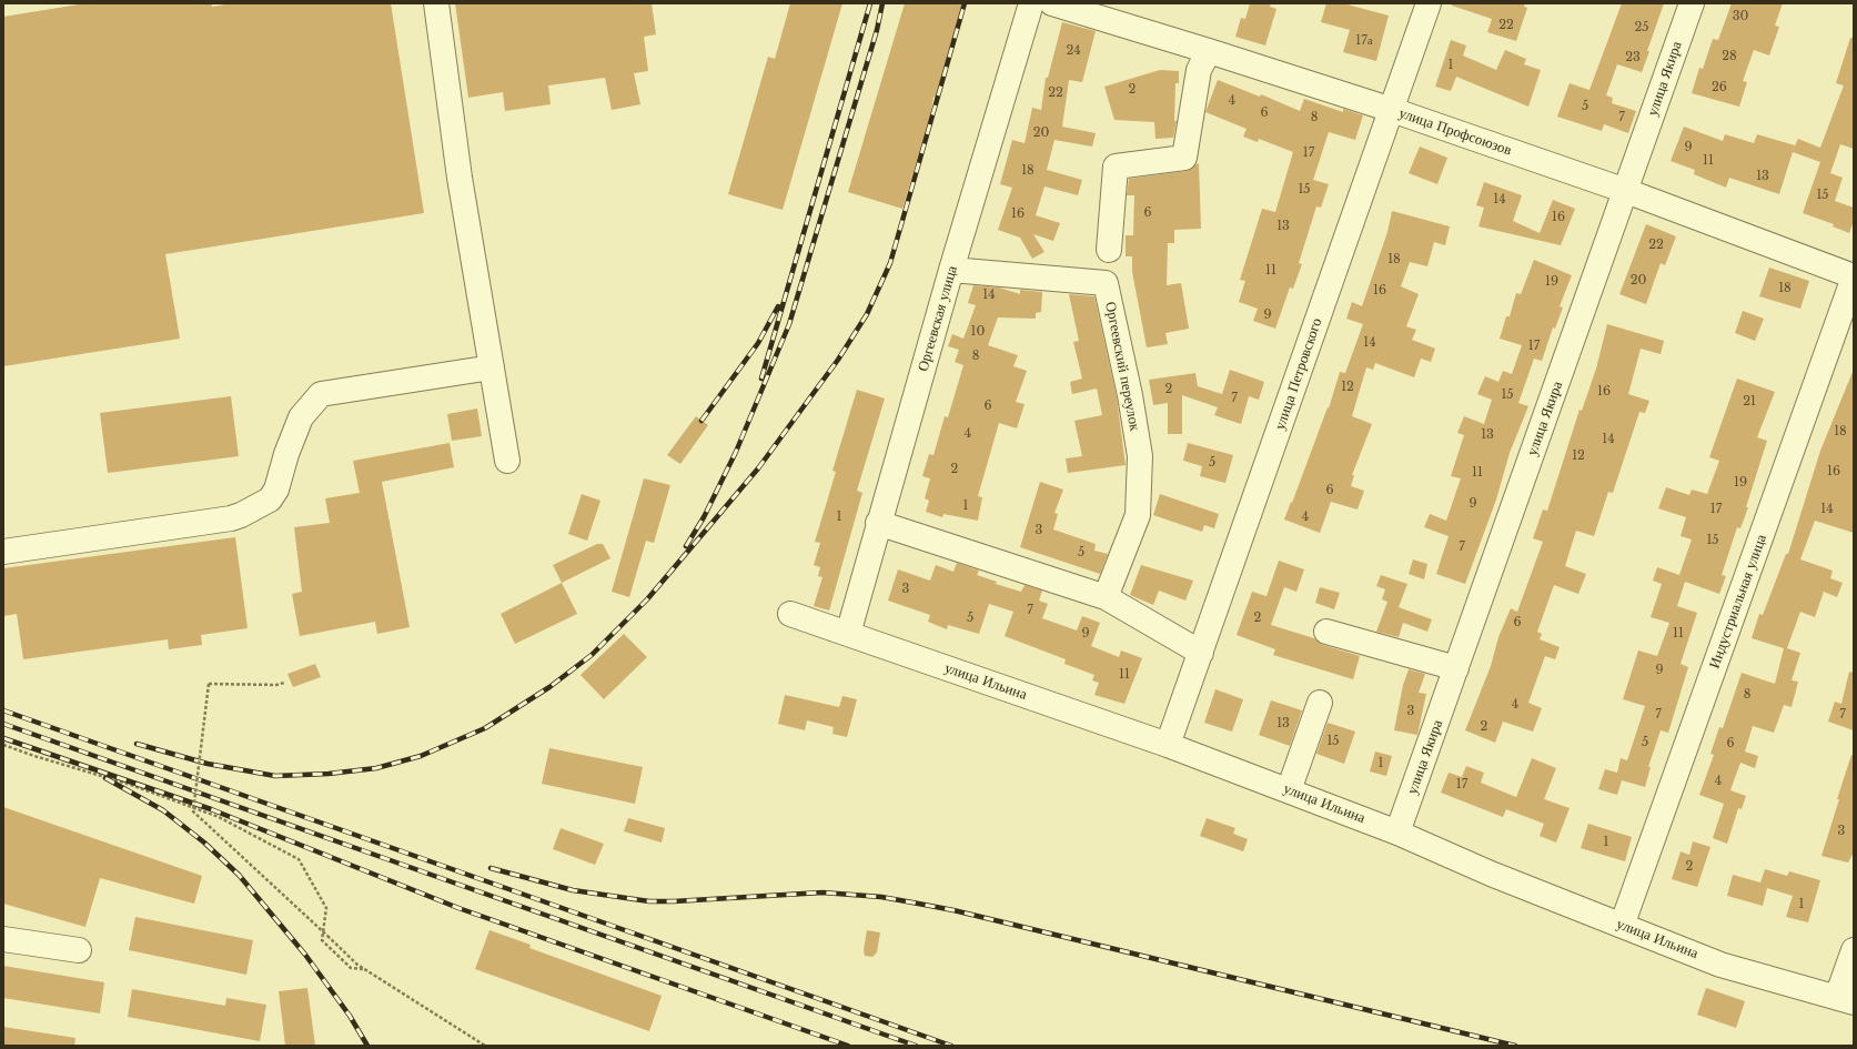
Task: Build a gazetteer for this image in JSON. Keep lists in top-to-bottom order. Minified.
{"streets":{"street":["улица Якира","улица Профсоюзов","Оргеевская улица","Оргеевский переулок","улица Петровского","Индустриальная улица","улица Ильина"]},"crossings":[["улица Якира","улица Профсоюзов"],["улица Якира","улица Ильина"],["улица Профсоюзов","улица Петровского"],["улица Профсоюзов","Индустриальная улица"],["Оргеевская улица","Оргеевский переулок"],["Оргеевская улица","улица Ильина"],["улица Петровского","улица Ильина"],["Индустриальная улица","улица Ильина"]],"house_numbers":["30","22","25","17а","24","28","23","1","26","2","22","4","5","6","8","7","20","9","17","11","18","13","15","15","14","6","16","16","13","22","18","11","20","19","18","16","14","9","10","14","17","8","12","2","16","15","7","21","6","18","4","13","14","12","5","2","16","11","19","6","9","1","17","14","1","4","3","15","7","5","3","7","5","2","6","9","11","9","11","8","4","3","7","7","13","2","15","5","6","1","4","17","3","1","2","1"]}
